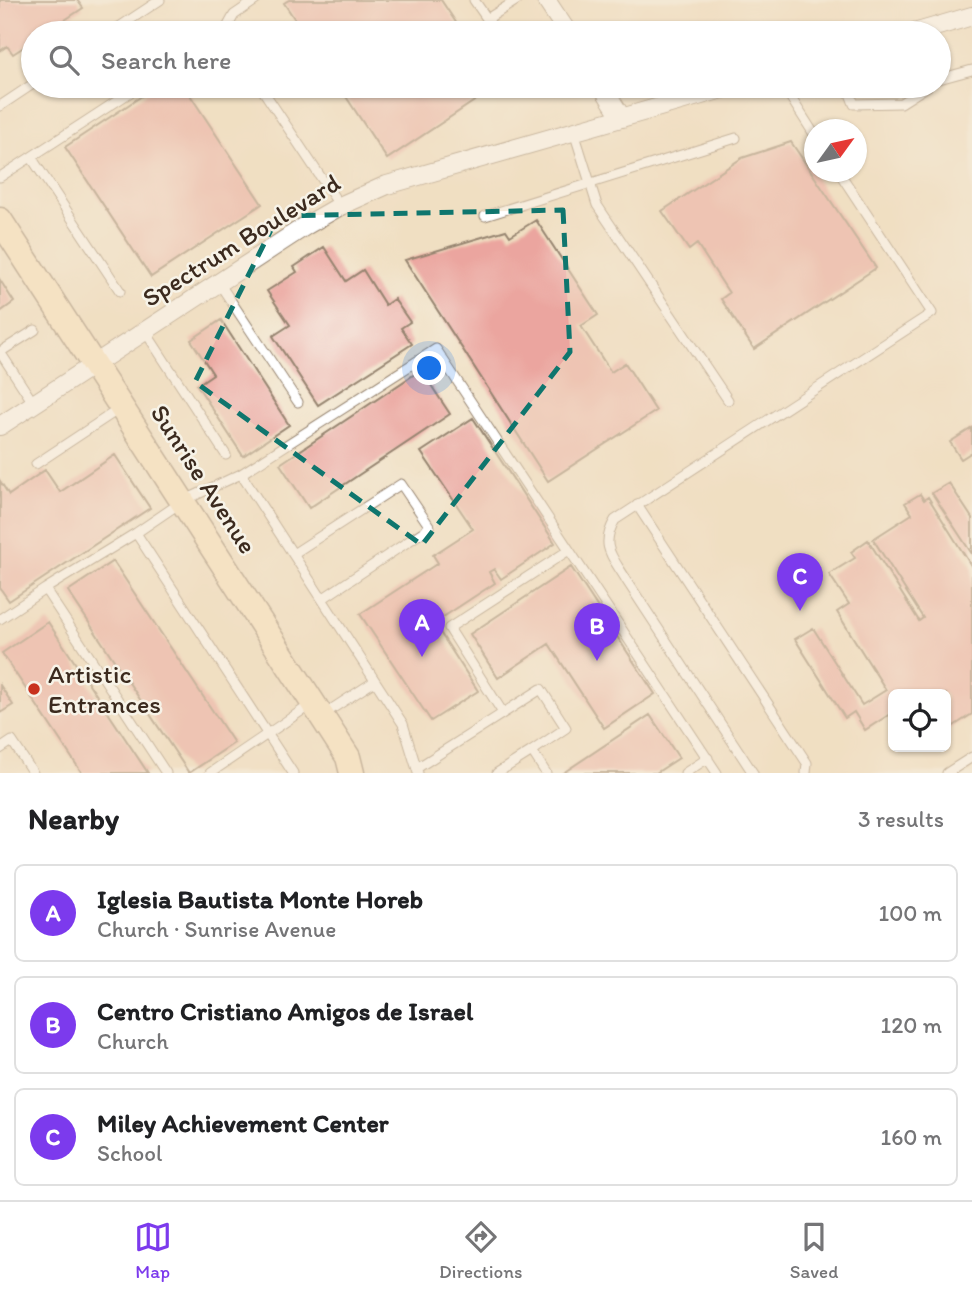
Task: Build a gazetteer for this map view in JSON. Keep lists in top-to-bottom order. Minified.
{"streets":{"street":["Spectrum Boulevard","Sunrise Avenue"]},"crossings":[["Spectrum Boulevard","Sunrise Avenue"]],"places":["Artistic Entrances"],"north":"top right","page":{"search":"Search here","pins":["C","A","B"],"heading":["Nearby","3 results"],"list":[{"mark":"A","name":"Iglesia Bautista Monte Horeb","note":"Church · Sunrise Avenue","value":"100 m"},{"mark":"B","name":"Centro Cristiano Amigos de Israel","note":"Church","value":"120 m"},{"mark":"C","name":"Miley Achievement Center","note":"School","value":"160 m"}],"nav":["Map","Directions","Saved"]}}
